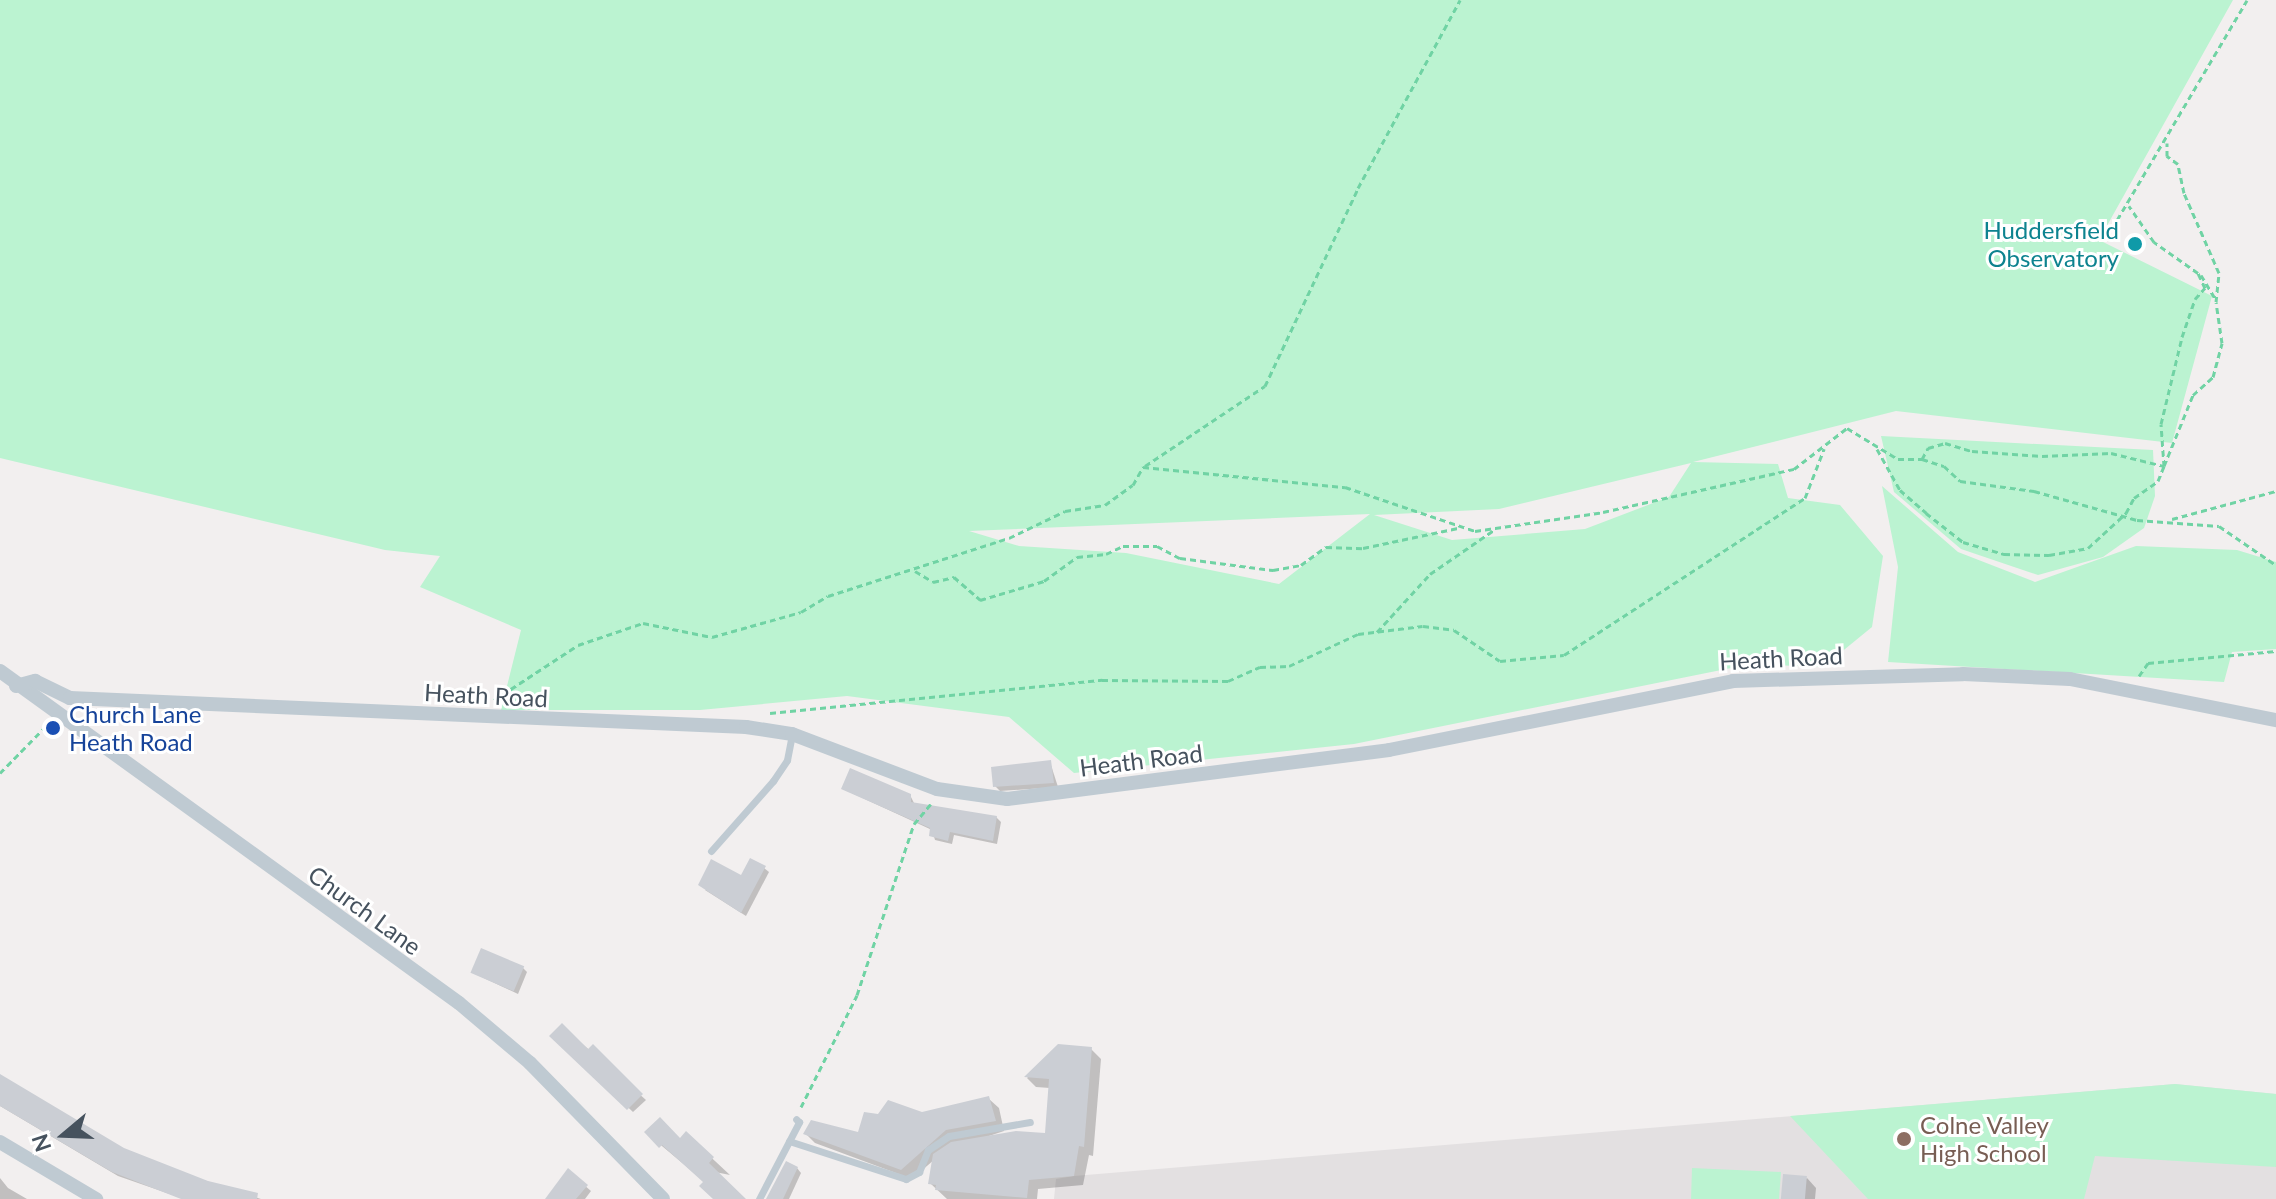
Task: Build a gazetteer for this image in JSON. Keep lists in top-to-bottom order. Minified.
{"streets":{"street":["Heath Road","Church Lane"]},"crossings":[["Heath Road","Church Lane"]],"places":["Huddersfield Observatory","Church Lane Heath Road","Colne Valley High School"],"north":"left"}
